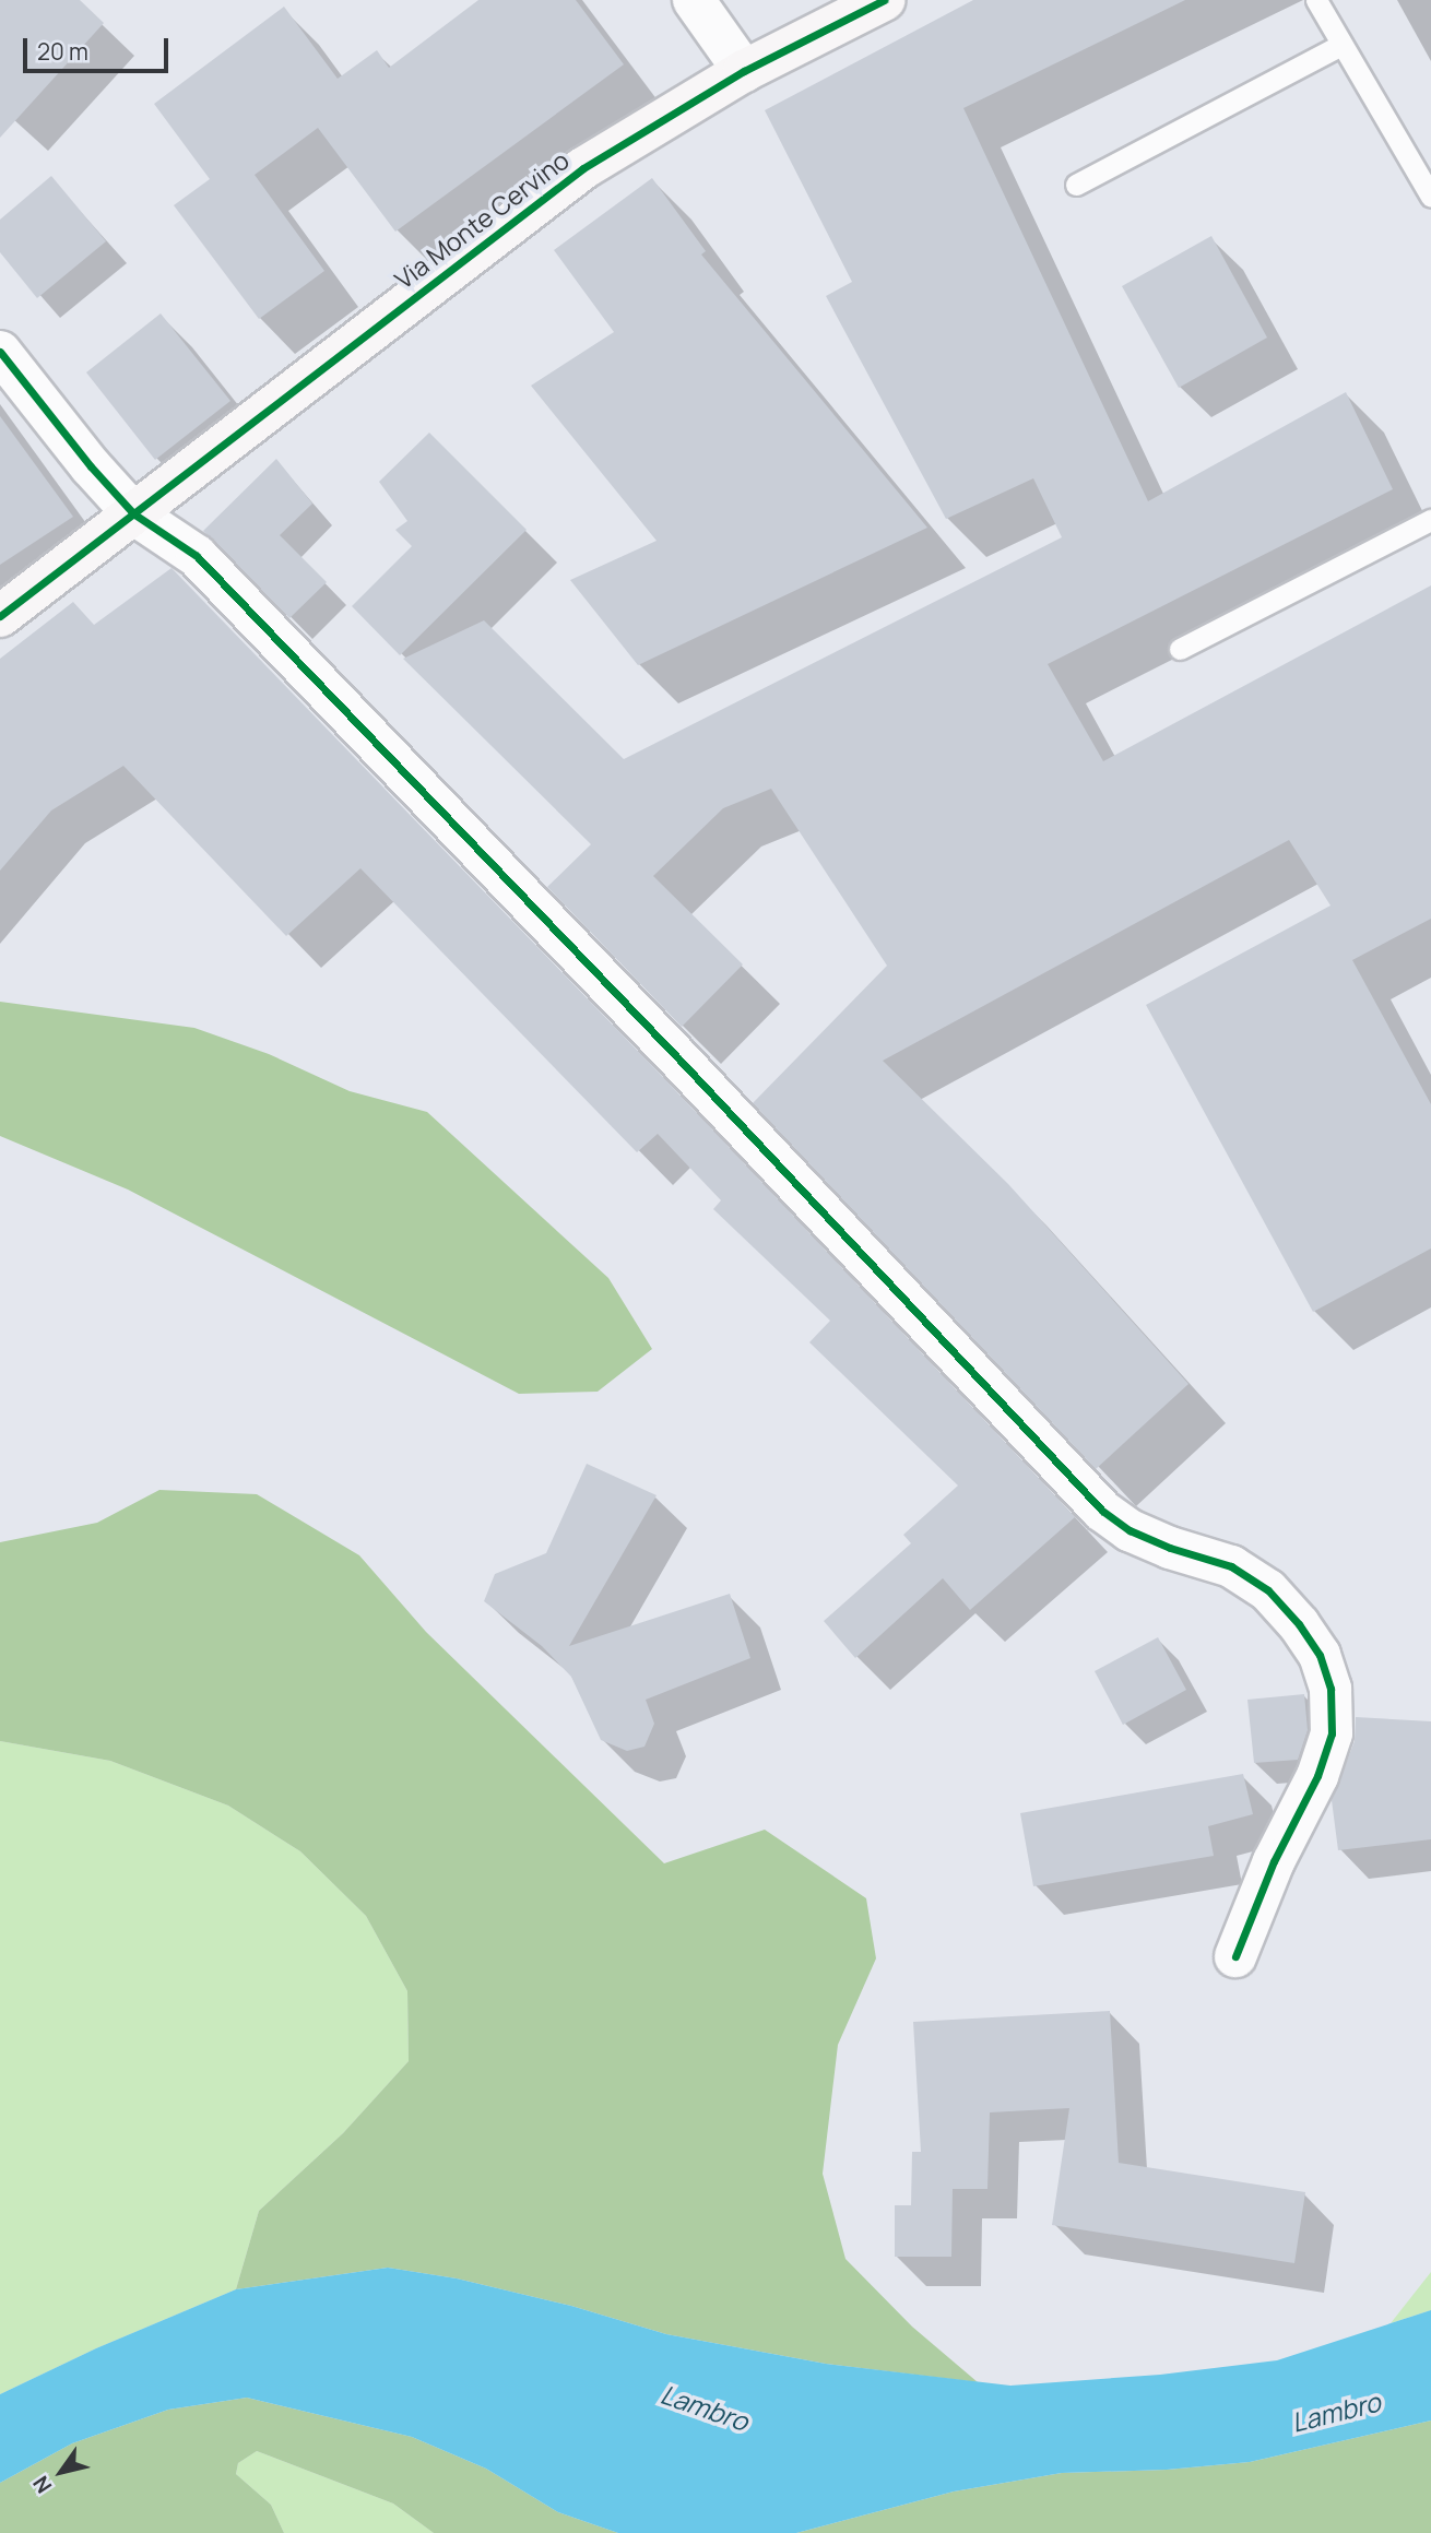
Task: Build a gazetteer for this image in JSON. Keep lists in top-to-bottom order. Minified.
{"streets":{"street":["Via Monte Cervino"]},"water":["Lambro"],"scale_bar":"20 m","north":"bottom left"}
